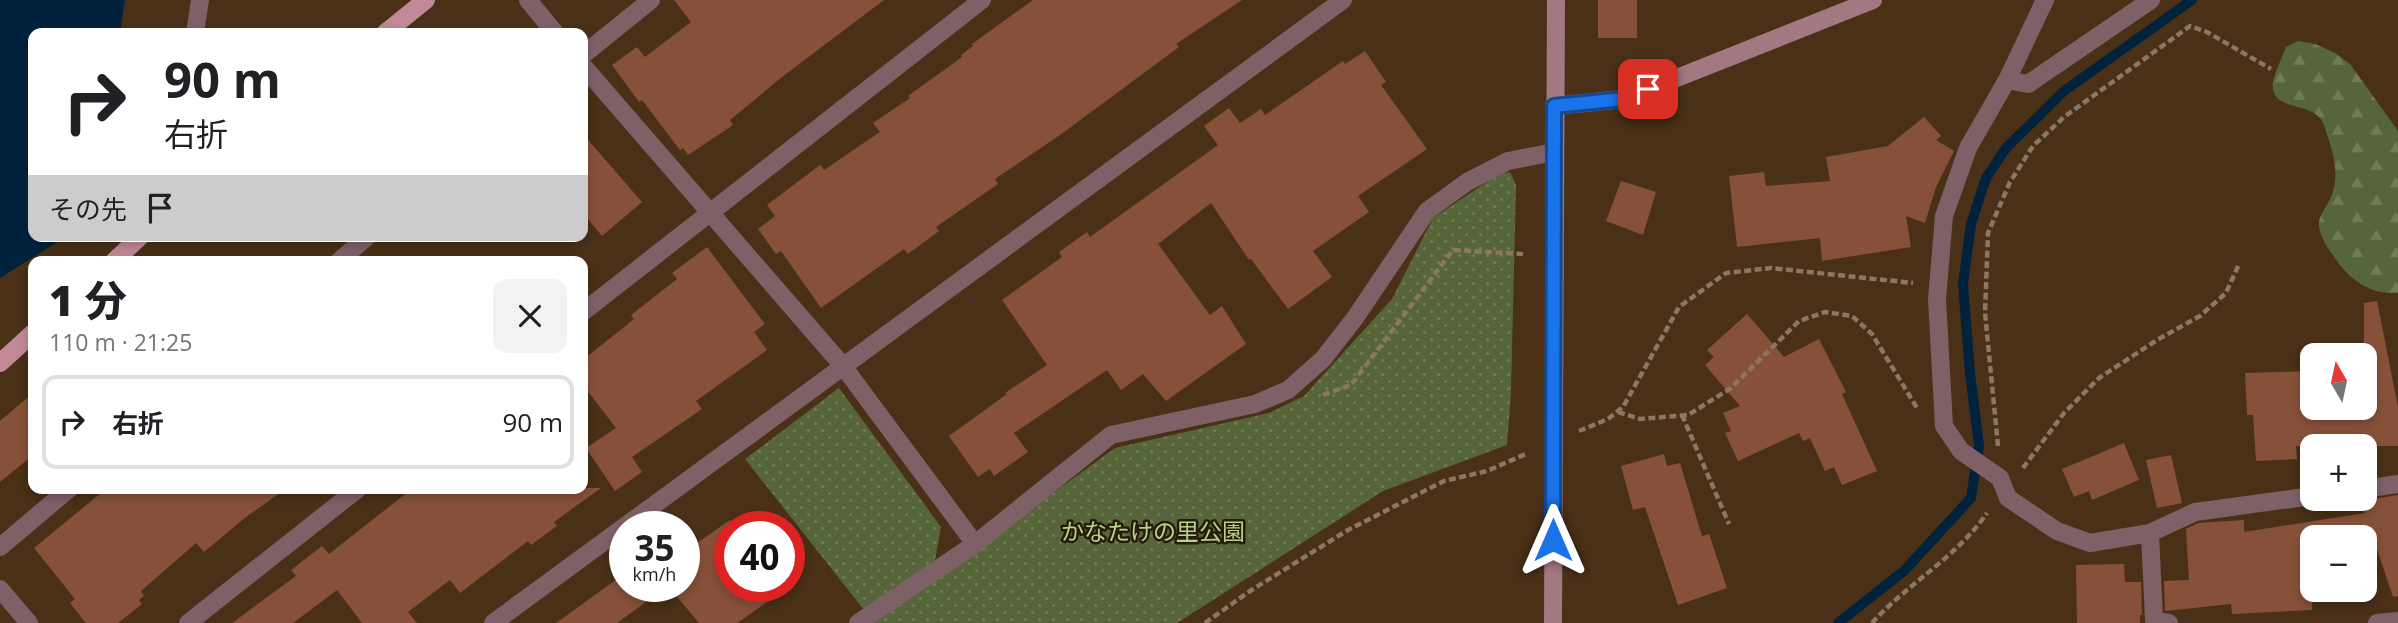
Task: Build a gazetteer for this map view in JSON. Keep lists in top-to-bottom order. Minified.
{"parks":["かなたけの里公園"],"north":"top","page":{"turn":["90 m","右折"],"then":"その先","heading":["1 分","110 m · 21:25"],"map_buttons":["+","−"],"list":[{"name":"右折","value":"90 m"}],"speed":"35 km/h","limit":"40"}}
